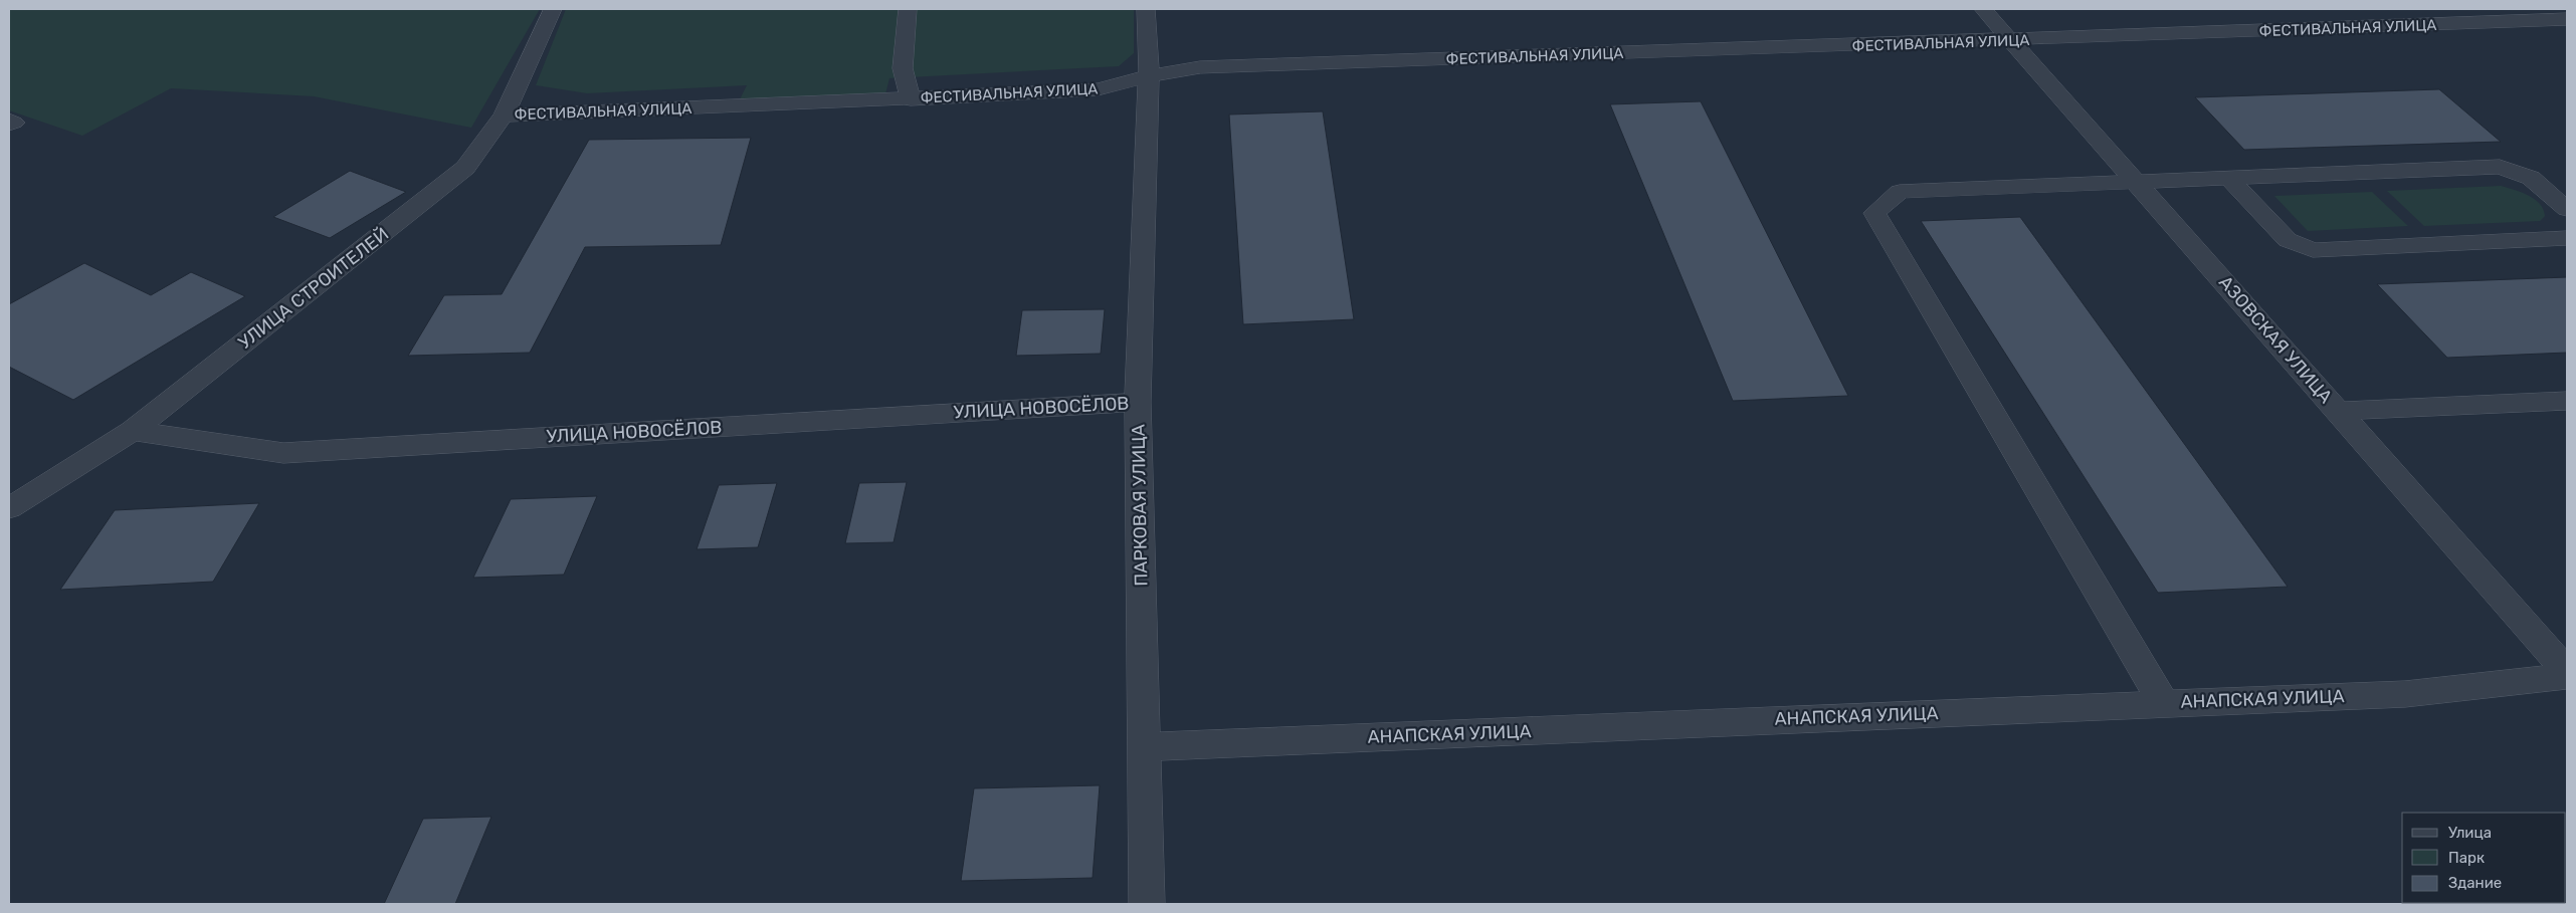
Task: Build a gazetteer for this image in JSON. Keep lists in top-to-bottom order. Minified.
{"streets":{"street":["ФЕСТИВАЛЬНАЯ УЛИЦА","УЛИЦА СТРОИТЕЛЕЙ","АЗОВСКАЯ УЛИЦА","УЛИЦА НОВОСЁЛОВ","ПАРКОВАЯ УЛИЦА","АНАПСКАЯ УЛИЦА"]},"crossings":[["ФЕСТИВАЛЬНАЯ УЛИЦА","УЛИЦА СТРОИТЕЛЕЙ"],["ФЕСТИВАЛЬНАЯ УЛИЦА","АЗОВСКАЯ УЛИЦА"],["ФЕСТИВАЛЬНАЯ УЛИЦА","ПАРКОВАЯ УЛИЦА"],["УЛИЦА СТРОИТЕЛЕЙ","УЛИЦА НОВОСЁЛОВ"],["УЛИЦА НОВОСЁЛОВ","ПАРКОВАЯ УЛИЦА"],["ПАРКОВАЯ УЛИЦА","АНАПСКАЯ УЛИЦА"]],"legend":["Улица","Парк","Здание"]}
